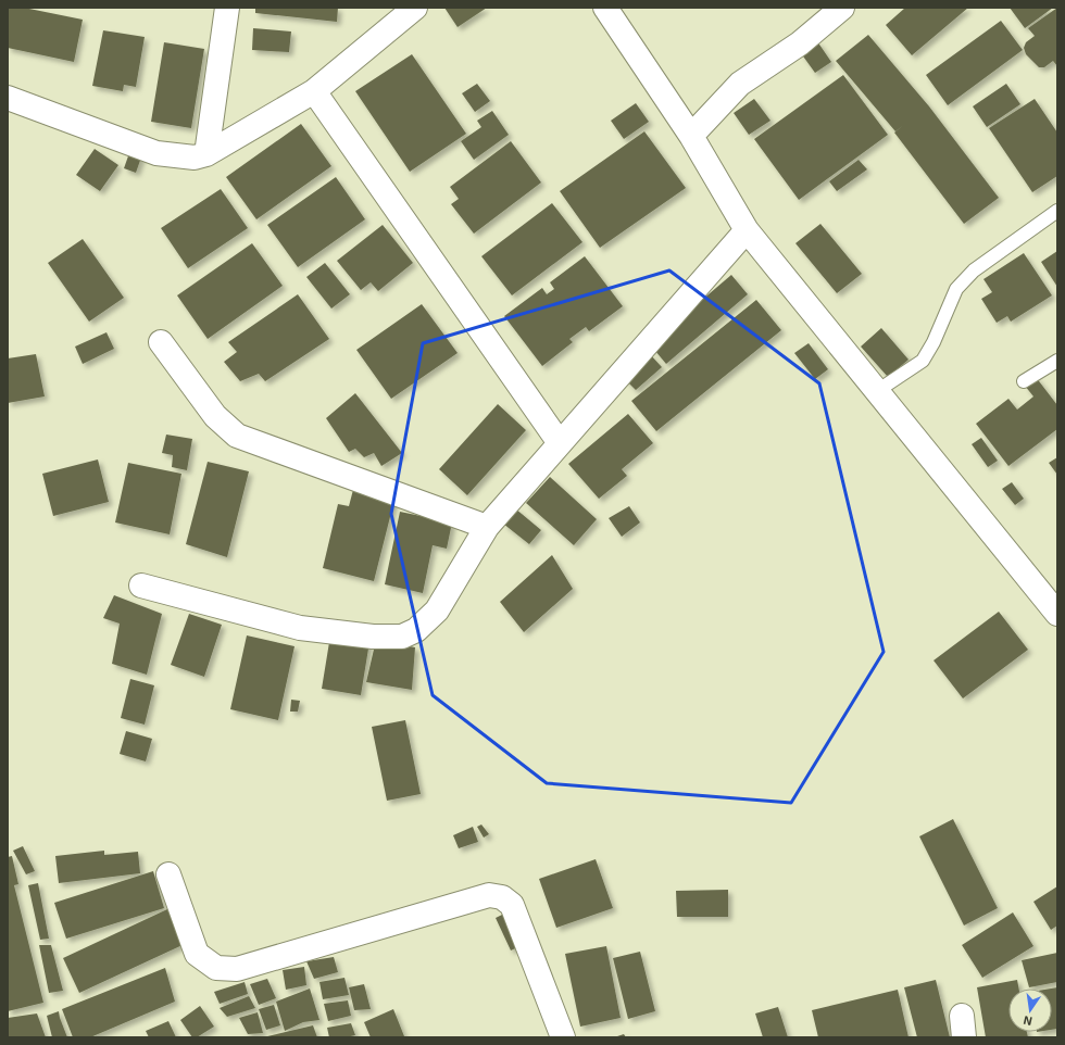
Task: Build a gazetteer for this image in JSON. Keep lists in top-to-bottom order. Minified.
{"north":"bottom"}
